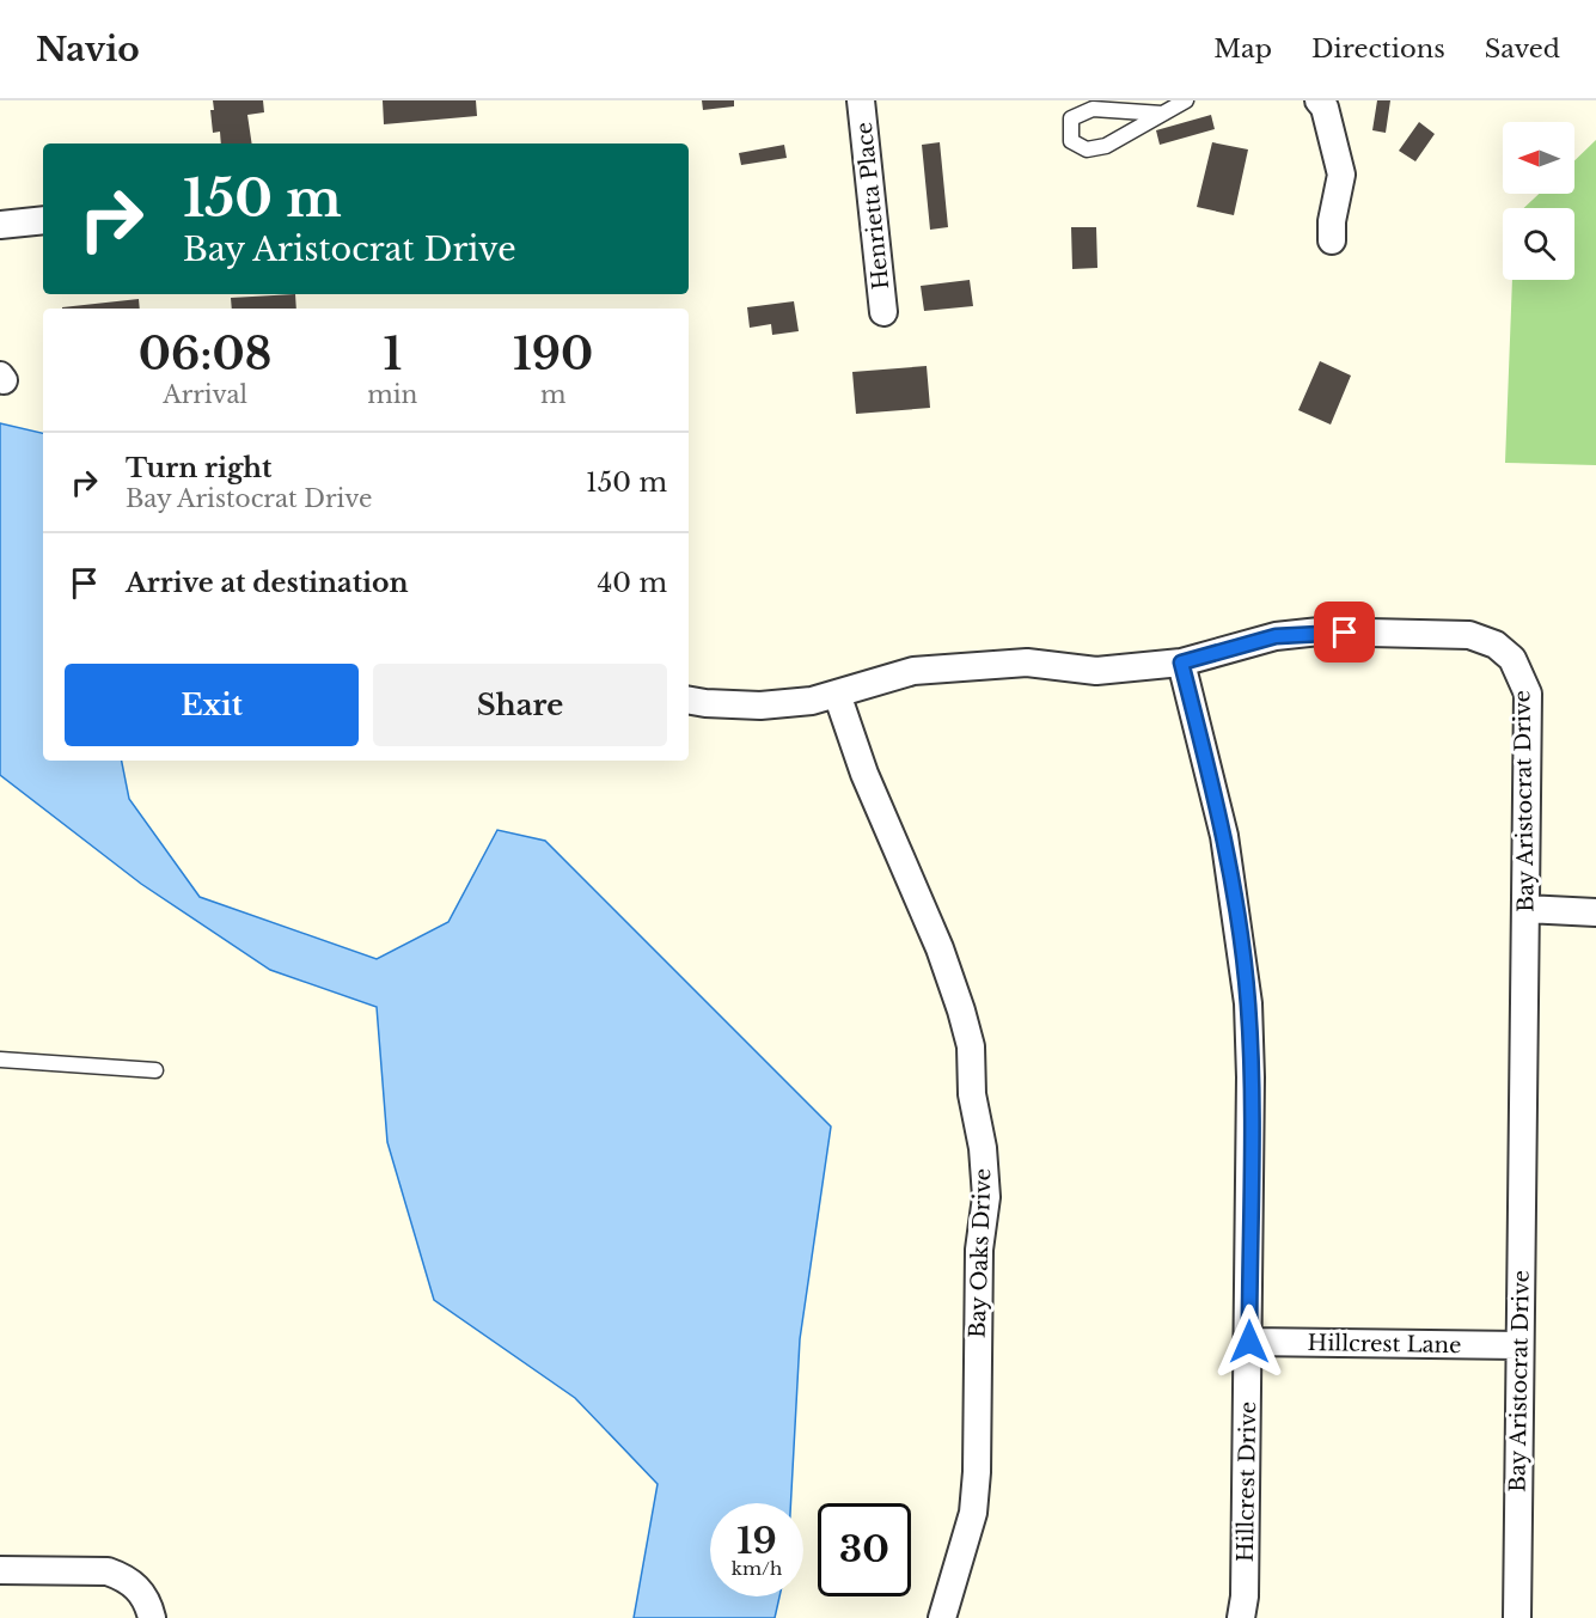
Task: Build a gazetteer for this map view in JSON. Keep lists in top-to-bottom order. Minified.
{"streets":{"street":["Henrietta Place","Bay Aristocrat Drive","Bay Oaks Drive","Hillcrest Lane","Hillcrest Drive"]},"crossings":[["Bay Aristocrat Drive","Bay Oaks Drive"],["Bay Aristocrat Drive","Hillcrest Lane"],["Bay Aristocrat Drive","Hillcrest Drive"],["Hillcrest Lane","Hillcrest Drive"]],"north":"left","page":{"header":"Navio","nav":["Map","Directions","Saved"],"turn":["150 m","Bay Aristocrat Drive"],"eta":["06:08","Arrival","1","min","190","m"],"list":[{"name":"Turn right","note":"Bay Aristocrat Drive","value":"150 m"},{"name":"Arrive at destination","value":"40 m"}],"buttons":["Exit","Share"],"speed":"19 km/h","limit":"30"}}
